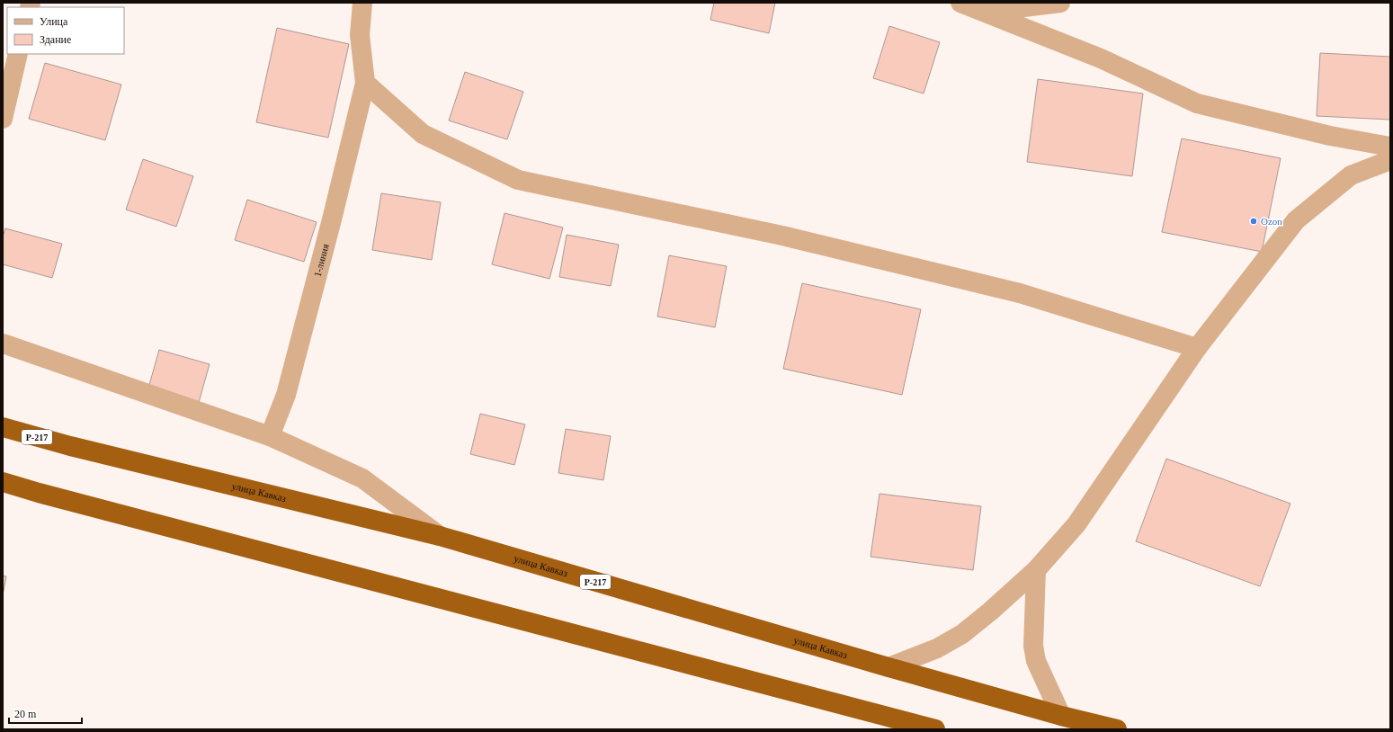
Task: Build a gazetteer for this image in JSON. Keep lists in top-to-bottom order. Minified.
{"streets":{"highway":["Р-217","улица Кавказ"],"street":["1-линия"]},"places":["Ozon"],"legend":["Улица","Здание"],"scale_bar":"20 m"}
